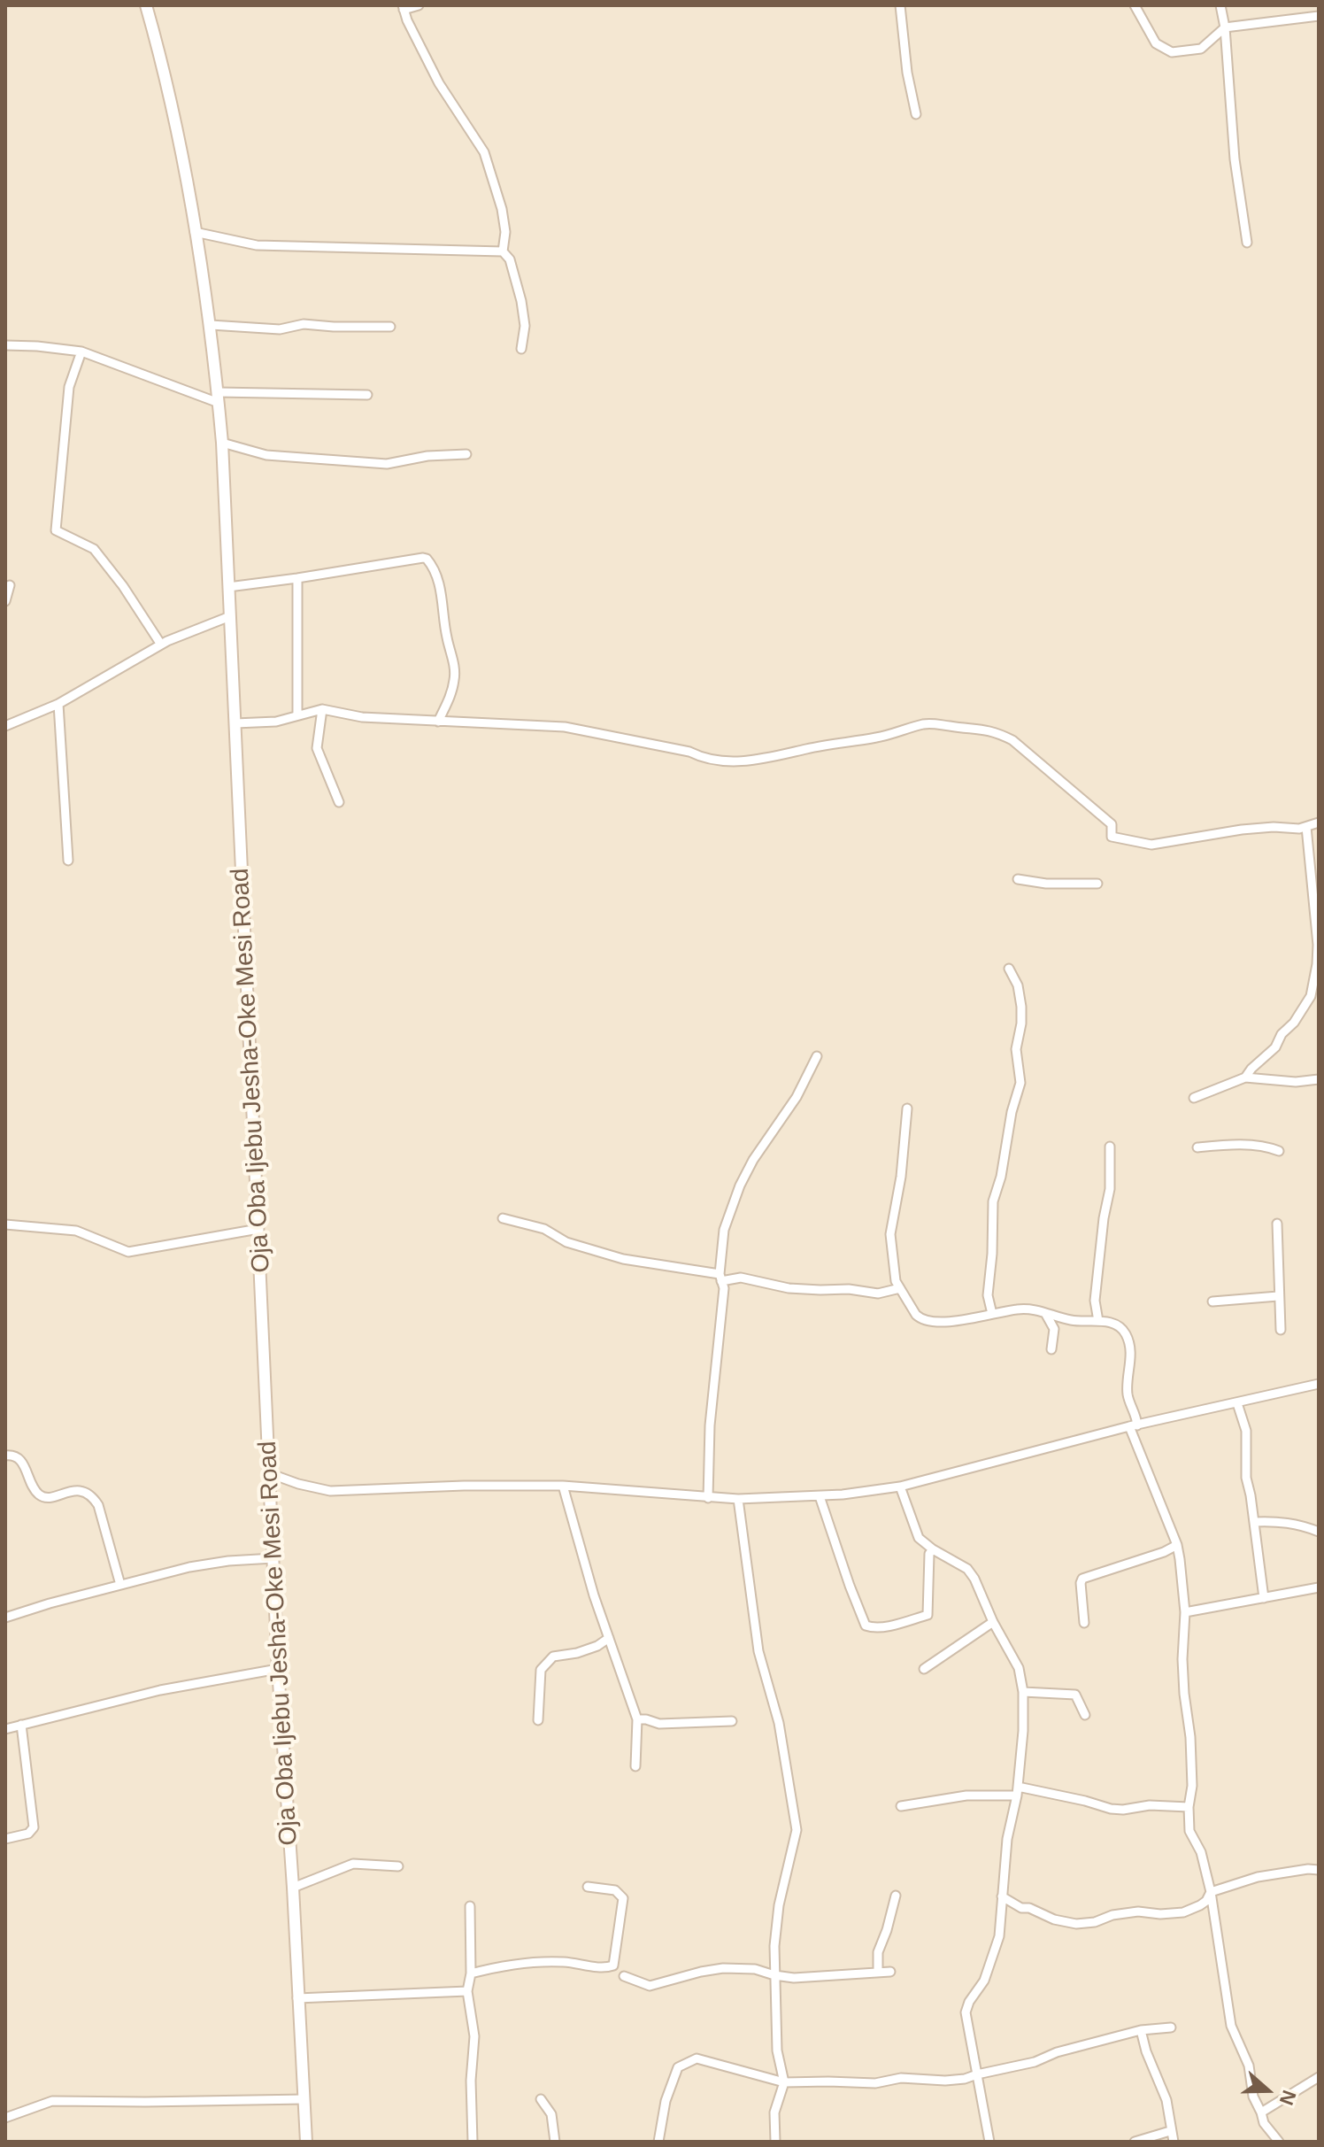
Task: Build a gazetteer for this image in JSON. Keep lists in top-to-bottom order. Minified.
{"streets":{"main road":["Oja Oba Ijebu Jesha-Oke Mesi Road"]},"north":"right"}
